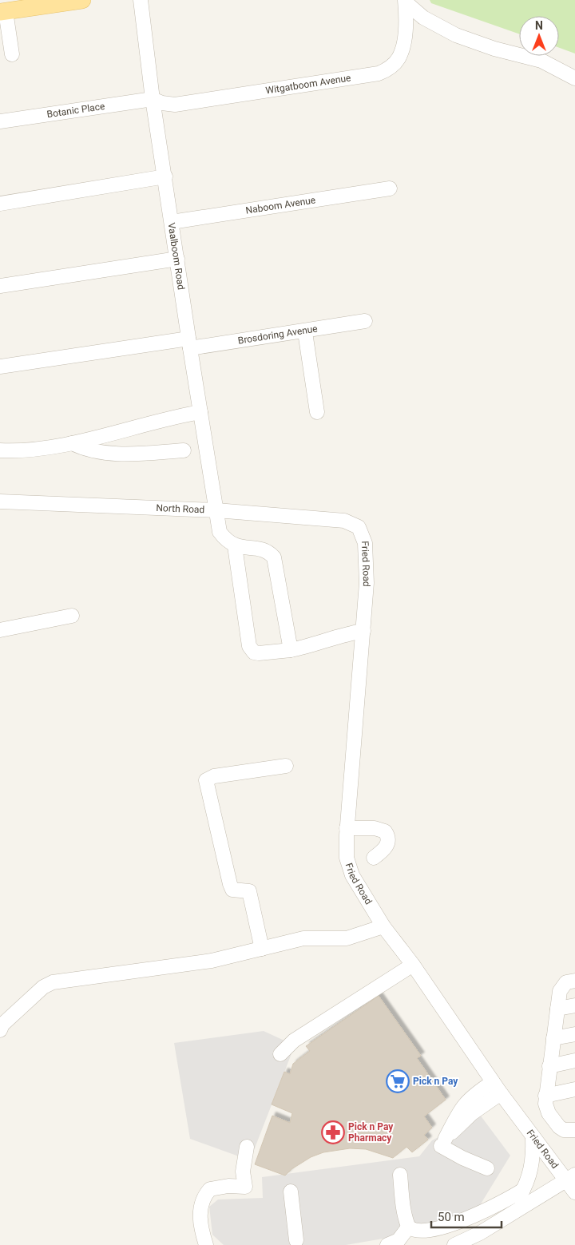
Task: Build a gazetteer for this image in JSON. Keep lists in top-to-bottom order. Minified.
{"streets":{"street":["Witgatboom Avenue","Botanic Place","Naboom Avenue","Vaalboom Road","Brosdoring Avenue","North Road","Fried Road"]},"crossings":[["Witgatboom Avenue","Botanic Place"],["Witgatboom Avenue","Vaalboom Road"],["Botanic Place","Vaalboom Road"],["Naboom Avenue","Vaalboom Road"],["Vaalboom Road","Brosdoring Avenue"],["Vaalboom Road","North Road"],["North Road","Fried Road"]],"places":{"supermarket":["Pick n Pay"],"pharmacy":["Pick n Pay Pharmacy"]},"scale_bar":"50 m","north":"top"}
